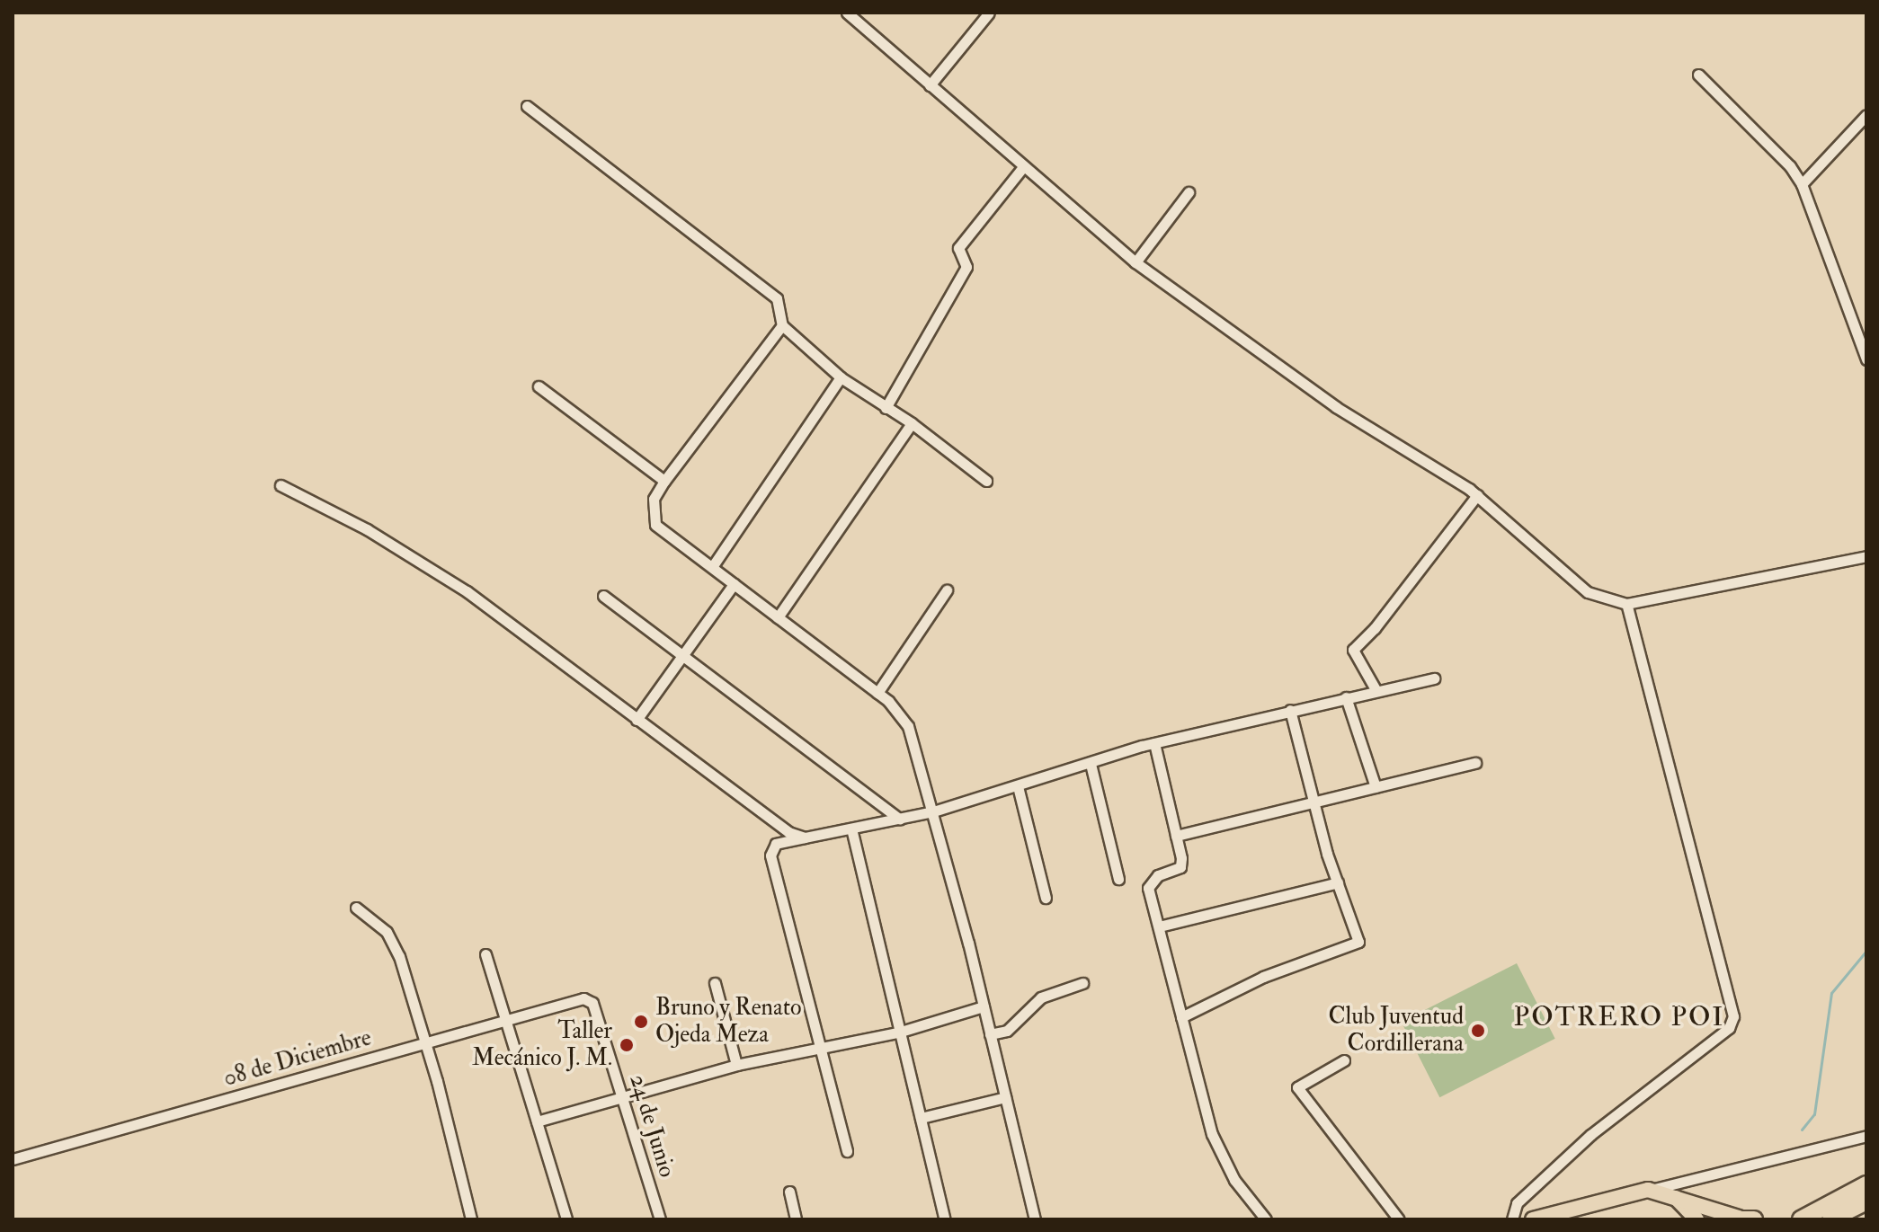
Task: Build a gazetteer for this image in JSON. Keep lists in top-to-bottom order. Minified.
{"streets":{"street":["08 de Diciembre","24 de Junio"]},"crossings":[["08 de Diciembre","24 de Junio"]],"districts":["POTRERO POI"],"places":["Bruno y Renato Ojeda Meza","Club Juventud Cordillerana","Taller Mecánico J. M."]}
